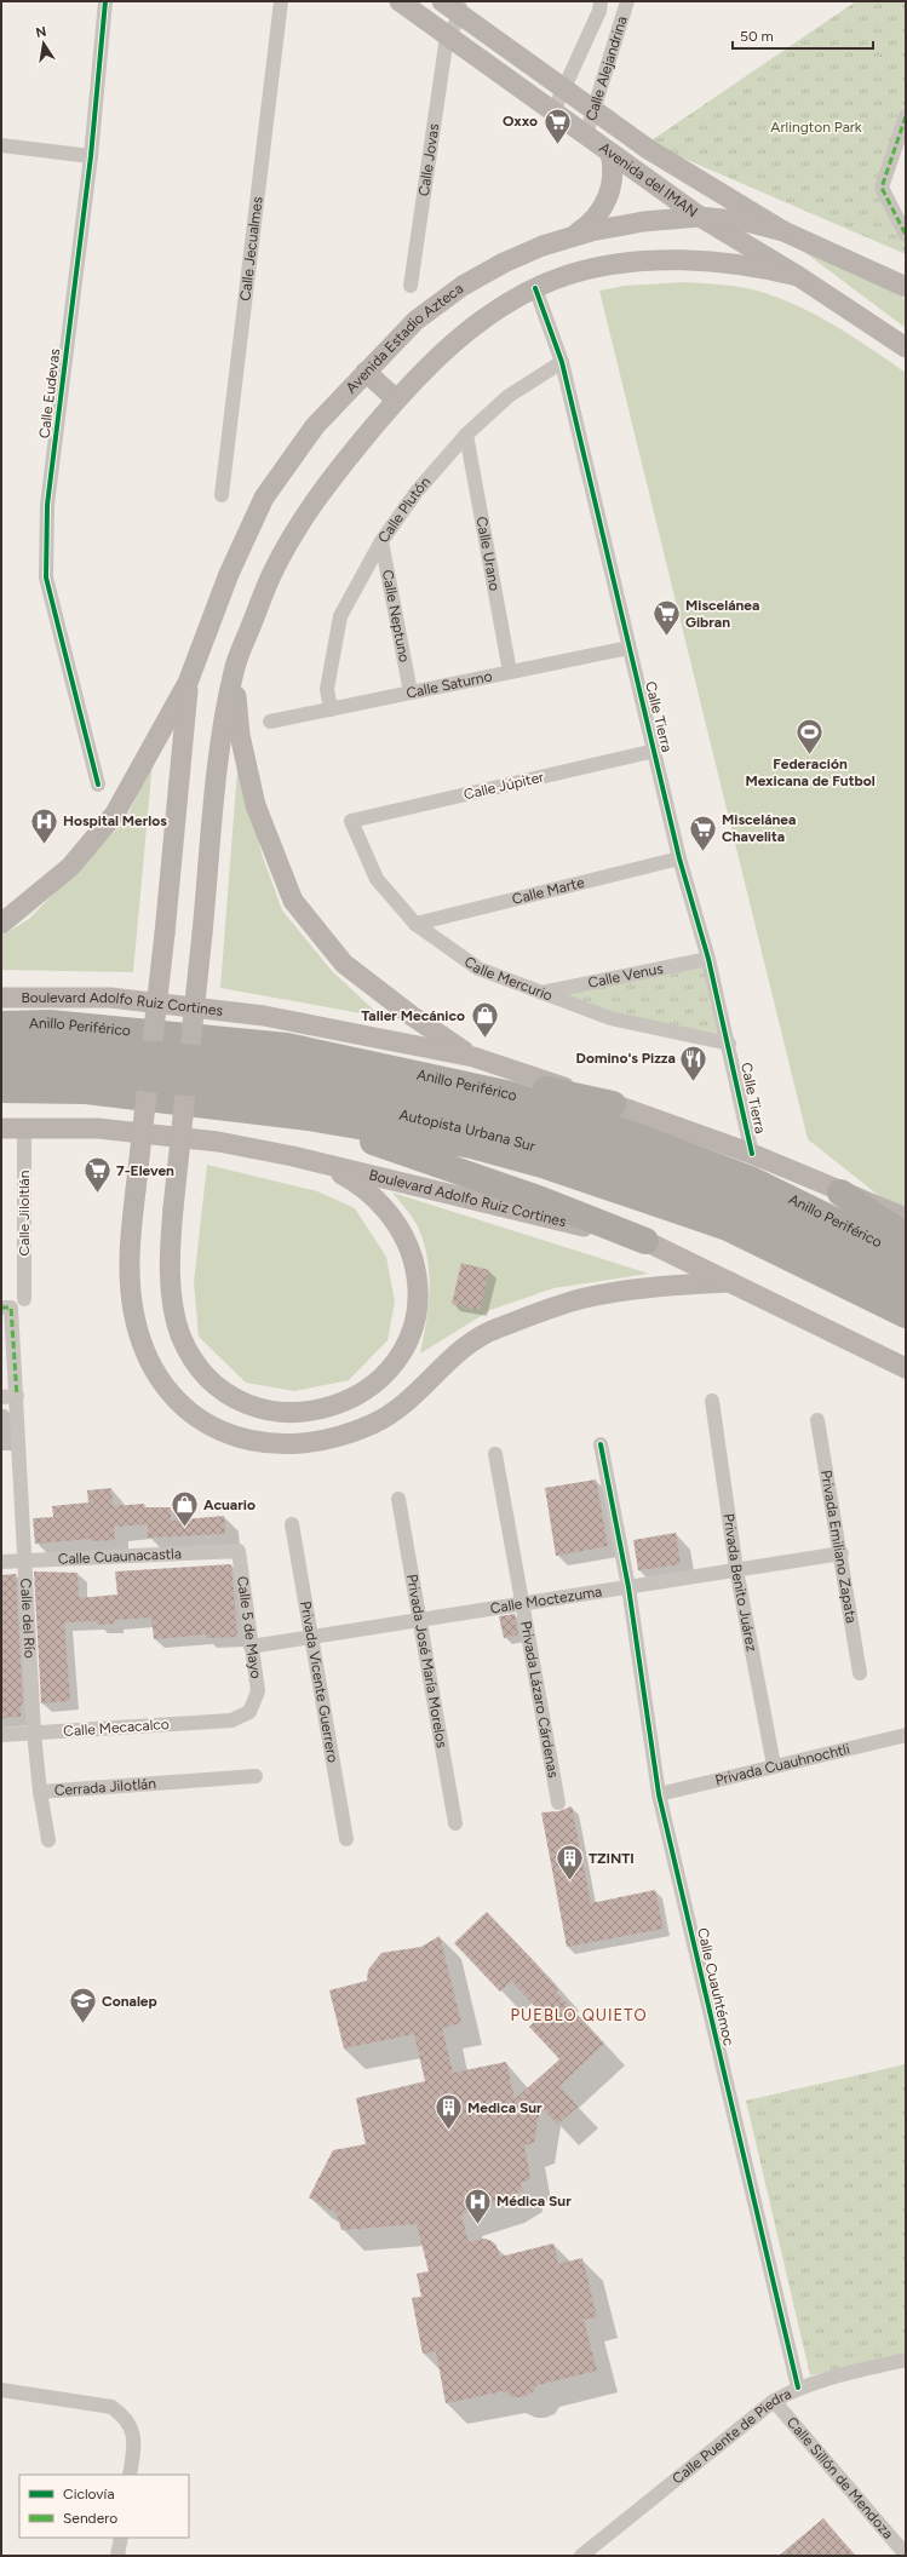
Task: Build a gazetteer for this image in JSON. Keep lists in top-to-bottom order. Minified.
{"streets":{"highway":["Anillo Periférico","Autopista Urbana Sur"],"main road":["Avenida del IMAN","Avenida Estadio Azteca","Boulevard Adolfo Ruiz Cortines"],"street":["Calle Alejandrina","Calle Jovas","Calle Jecualmes","Calle Eudevas","Calle Plutón","Calle Urano","Calle Neptuno","Calle Saturno","Calle Tierra","Calle Júpiter","Calle Marte","Calle Venus","Calle Mercurio","Calle Jiloltlán","Privada Emiliano Zapata","Calle Cuaunacastla","Privada Benito Juárez","Calle Moctezuma","Calle del Río","Calle 5 de Mayo","Privada José María Morelos","Privada Vicente Guerrero","Privada Lázaro Cárdenas","Calle Mecacalco","Privada Cuauhnochtli","Cerrada Jilotlán","Calle Cuauhtémoc","Calle Puente de Piedra","Calle Sillón de Mendoza"]},"crossings":[["Calle Alejandrina","Avenida del IMAN"],["Calle Jovas","Avenida del IMAN"],["Avenida del IMAN","Avenida Estadio Azteca"],["Calle Plutón","Calle Urano"],["Calle Plutón","Calle Neptuno"],["Calle Plutón","Calle Saturno"],["Calle Plutón","Calle Tierra"],["Calle Urano","Calle Saturno"],["Calle Neptuno","Calle Saturno"],["Calle Saturno","Calle Tierra"],["Calle Tierra","Calle Júpiter"],["Calle Tierra","Calle Marte"],["Calle Tierra","Calle Venus"],["Calle Tierra","Calle Mercurio"],["Calle Tierra","Boulevard Adolfo Ruiz Cortines"],["Calle Júpiter","Calle Mercurio"],["Calle Marte","Calle Mercurio"],["Calle Venus","Calle Mercurio"],["Boulevard Adolfo Ruiz Cortines","Calle Jiloltlán"],["Privada Emiliano Zapata","Calle Moctezuma"],["Calle Cuaunacastla","Calle del Río"],["Calle Cuaunacastla","Calle 5 de Mayo"],["Privada Benito Juárez","Calle Moctezuma"],["Privada Benito Juárez","Privada Cuauhnochtli"],["Calle Moctezuma","Calle 5 de Mayo"],["Calle Moctezuma","Privada José María Morelos"],["Calle Moctezuma","Privada Vicente Guerrero"],["Calle Moctezuma","Privada Lázaro Cárdenas"],["Calle Moctezuma","Calle Cuauhtémoc"],["Calle del Río","Calle Mecacalco"],["Calle del Río","Cerrada Jilotlán"],["Calle 5 de Mayo","Calle Mecacalco"],["Privada Cuauhnochtli","Calle Cuauhtémoc"],["Calle Cuauhtémoc","Calle Puente de Piedra"],["Calle Puente de Piedra","Calle Sillón de Mendoza"]],"districts":["PUEBLO QUIETO"],"parks":["Arlington Park"],"places":{"supermarket":["Oxxo","Miscelánea Gibran","Miscelánea Chavelita","7-Eleven"],"sports":["Federación Mexicana de Futbol"],"hospital":["Hospital Merlos","Médica Sur"],"shop":["Taller Mecánico","Acuario"],"restaurant":["Domino's Pizza"],"building":["TZINTI","Medica Sur"],"school or university":["Conalep"]},"legend":["Ciclovía","Sendero"],"scale_bar":"50 m","north":"top"}
